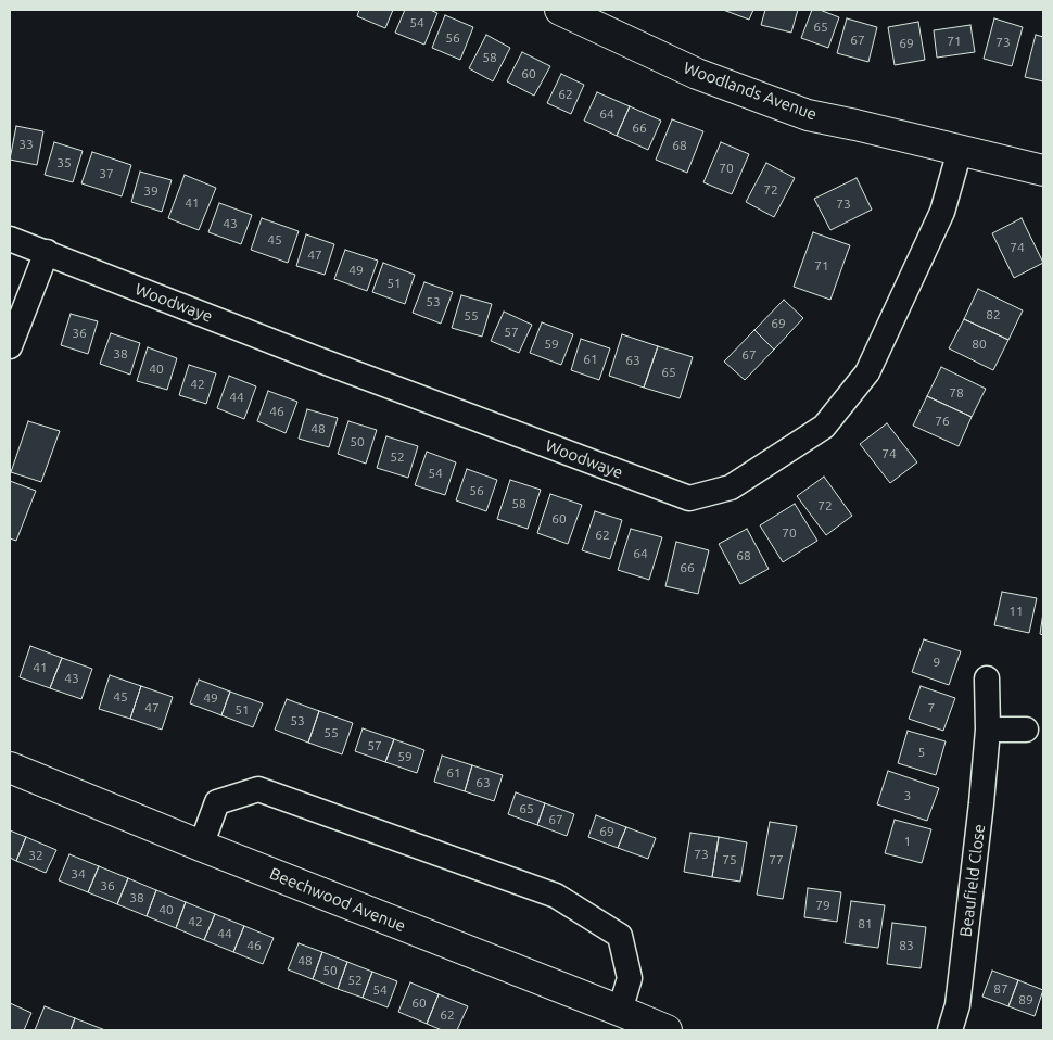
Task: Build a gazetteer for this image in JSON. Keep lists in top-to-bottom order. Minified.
{"streets":{"street":["Woodlands Avenue","Woodwaye","Beaufield Close","Beechwood Avenue"]},"crossings":[["Woodlands Avenue","Woodwaye"]],"house_numbers":["54","65","56","67","71","73","69","58","60","62","64","66","33","68","35","70","37","72","39","41","73","43","45","74","47","71","49","51","53","82","55","69","57","36","59","80","38","67","61","63","40","65","42","78","44","46","76","48","50","74","52","54","56","58","72","60","70","62","64","68","66","11","9","41","43","45","49","47","7","51","53","55","57","5","59","61","63","3","65","67","69","1","73","32","75","77","34","36","38","79","40","42","81","44","46","83","48","50","52","87","54","89","60","62"]}
